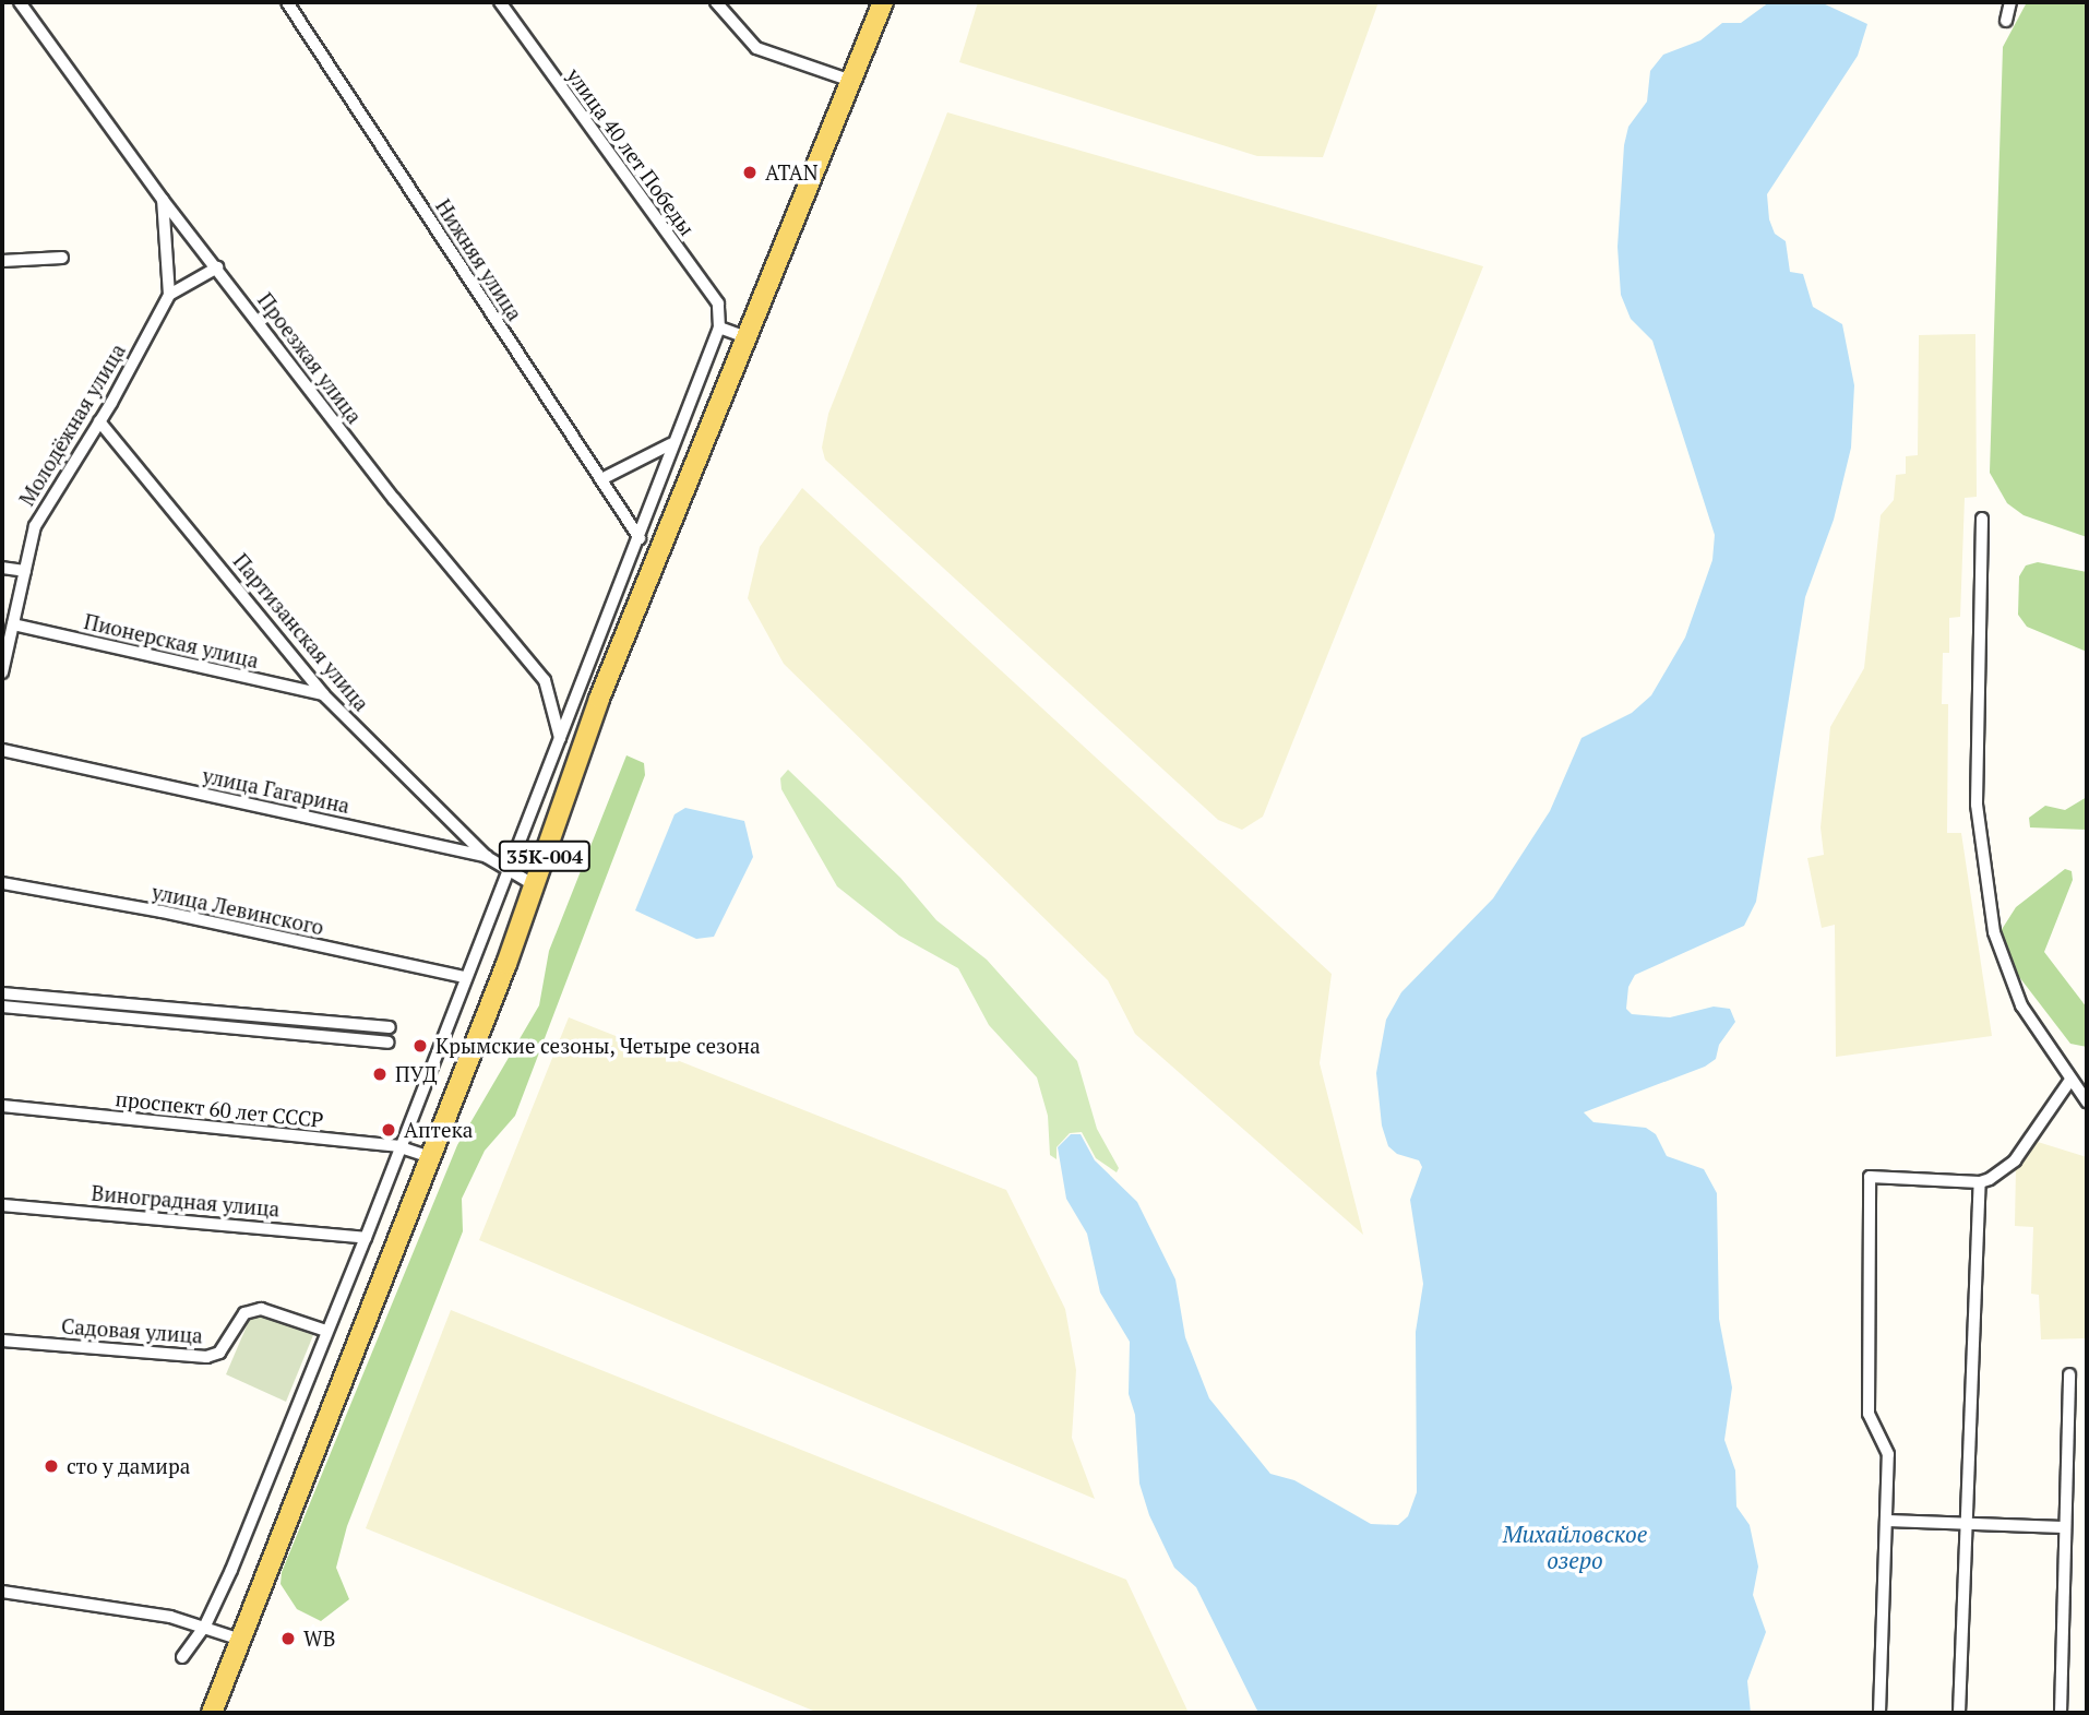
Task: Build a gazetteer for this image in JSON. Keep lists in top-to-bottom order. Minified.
{"streets":{"main road":["35К-004"],"street":["улица 40 лет Победы","Нижняя улица","Проезжая улица","Молодёжная улица","Партизанская улица","Пионерская улица","улица Гагарина","улица Левинского","проспект 60 лет СССР","Виноградная улица","Садовая улица"]},"crossings":[["Молодёжная улица","Партизанская улица"],["Молодёжная улица","Пионерская улица"],["Партизанская улица","Пионерская улица"],["Партизанская улица","улица Гагарина"],["улица Гагарина","35К-004"],["35К-004","проспект 60 лет СССР"]],"water":["Михайловское озеро"],"places":["ATAN","Крымские сезоны, Четыре сезона","ПУД","Аптека","сто у дамира","WB"]}
